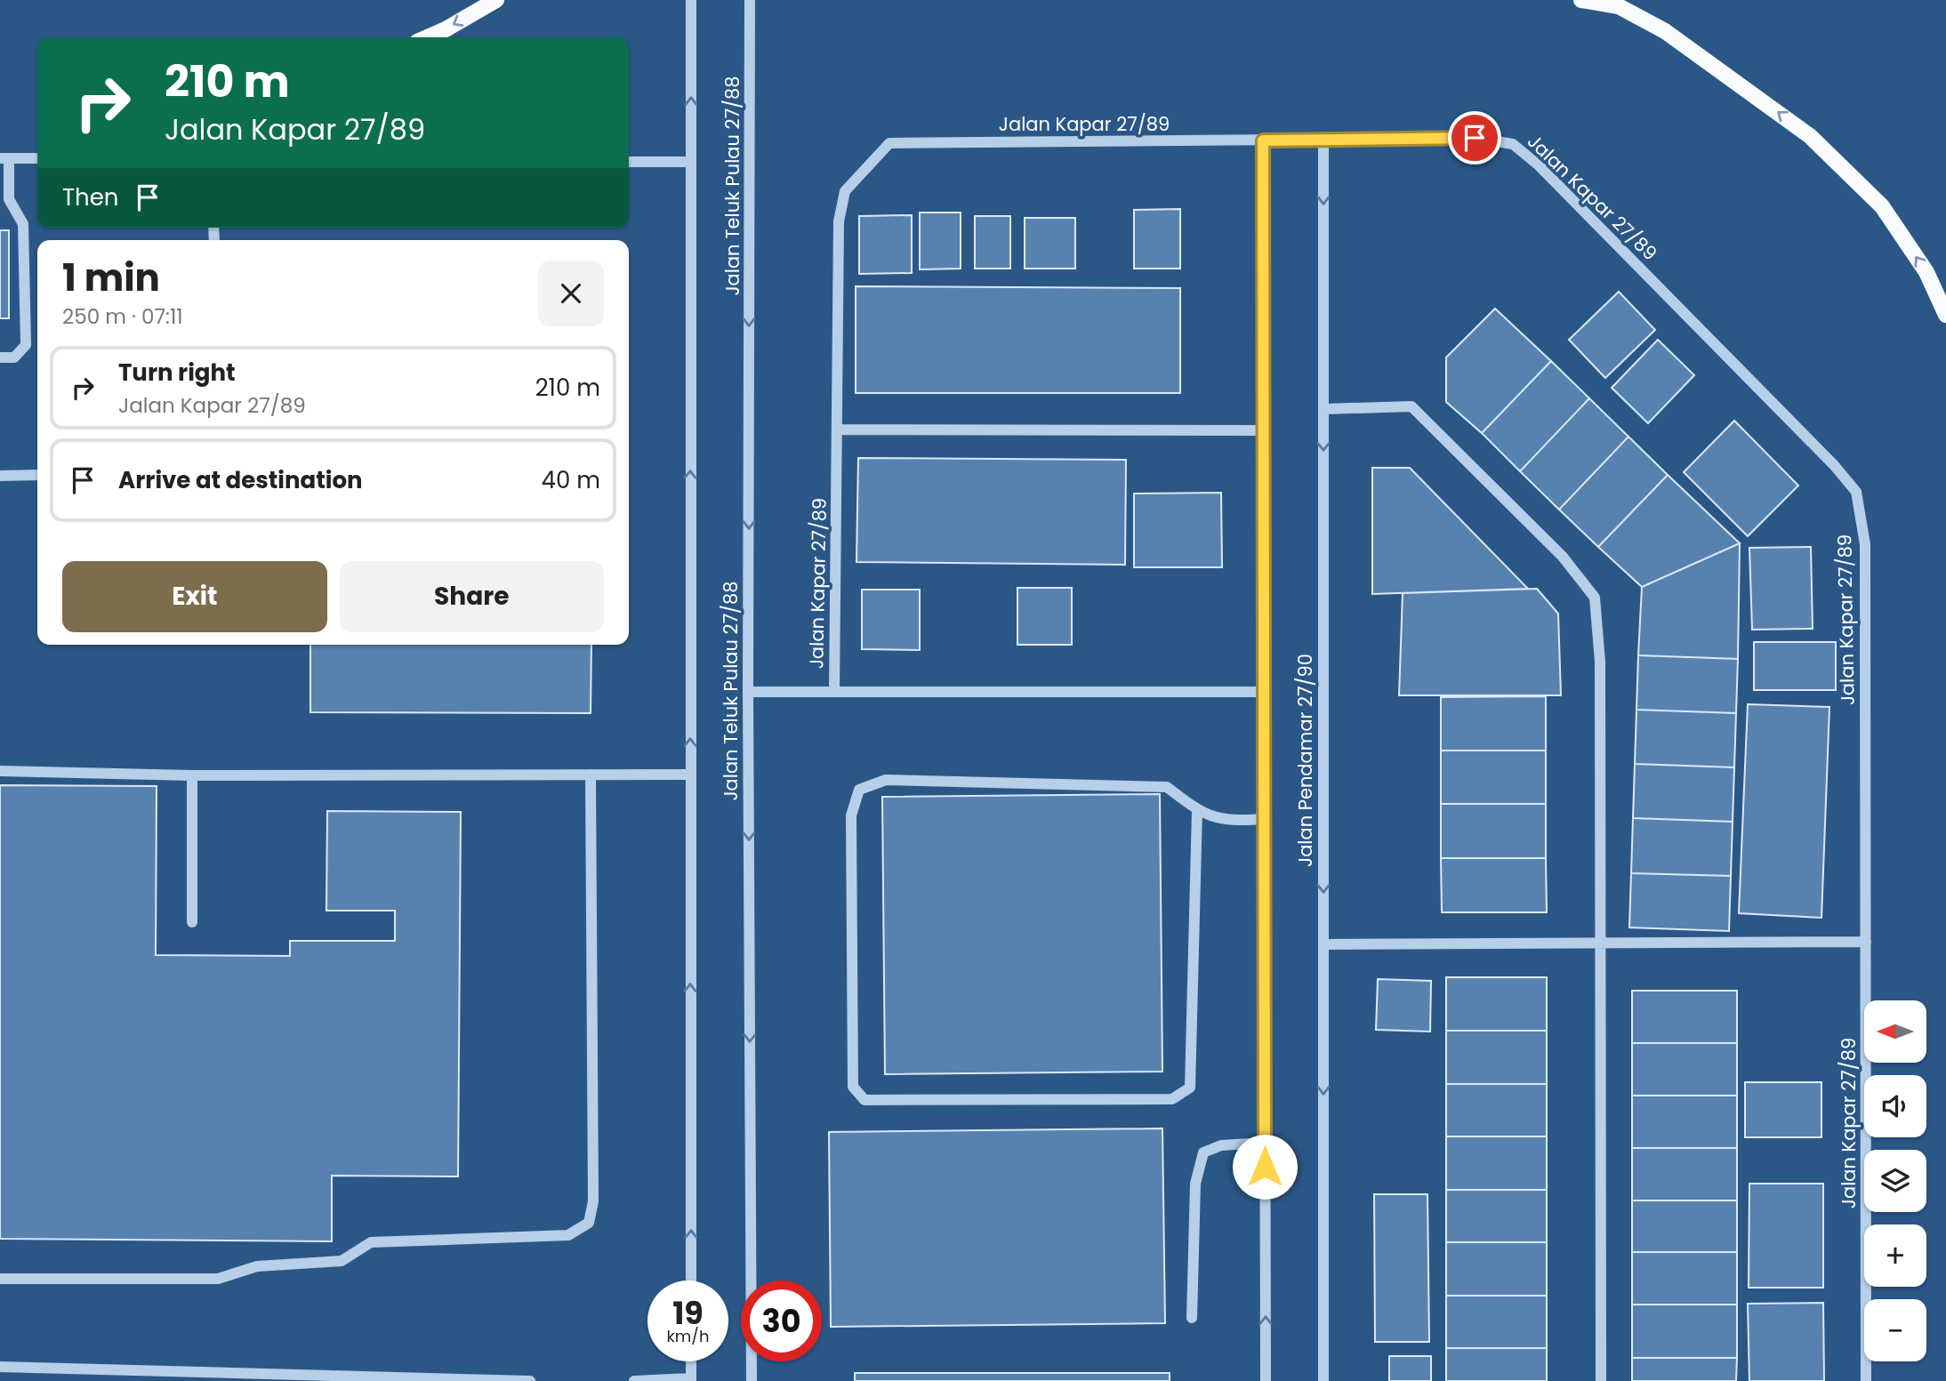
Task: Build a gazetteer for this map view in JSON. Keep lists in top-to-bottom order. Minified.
{"streets":{"street":["Jalan Kapar 27/89","Jalan Teluk Pulau 27/88","Jalan Pendamar 27/90"]},"crossings":[["Jalan Kapar 27/89","Jalan Pendamar 27/90"]],"north":"left","page":{"turn":["210 m","Jalan Kapar 27/89"],"then":"Then","heading":["1 min","250 m · 07:11"],"list":[{"name":"Turn right","note":"Jalan Kapar 27/89","value":"210 m"},{"name":"Arrive at destination","value":"40 m"}],"buttons":["Exit","Share"],"map_buttons":["+","−"],"speed":"19 km/h","limit":"30"}}
